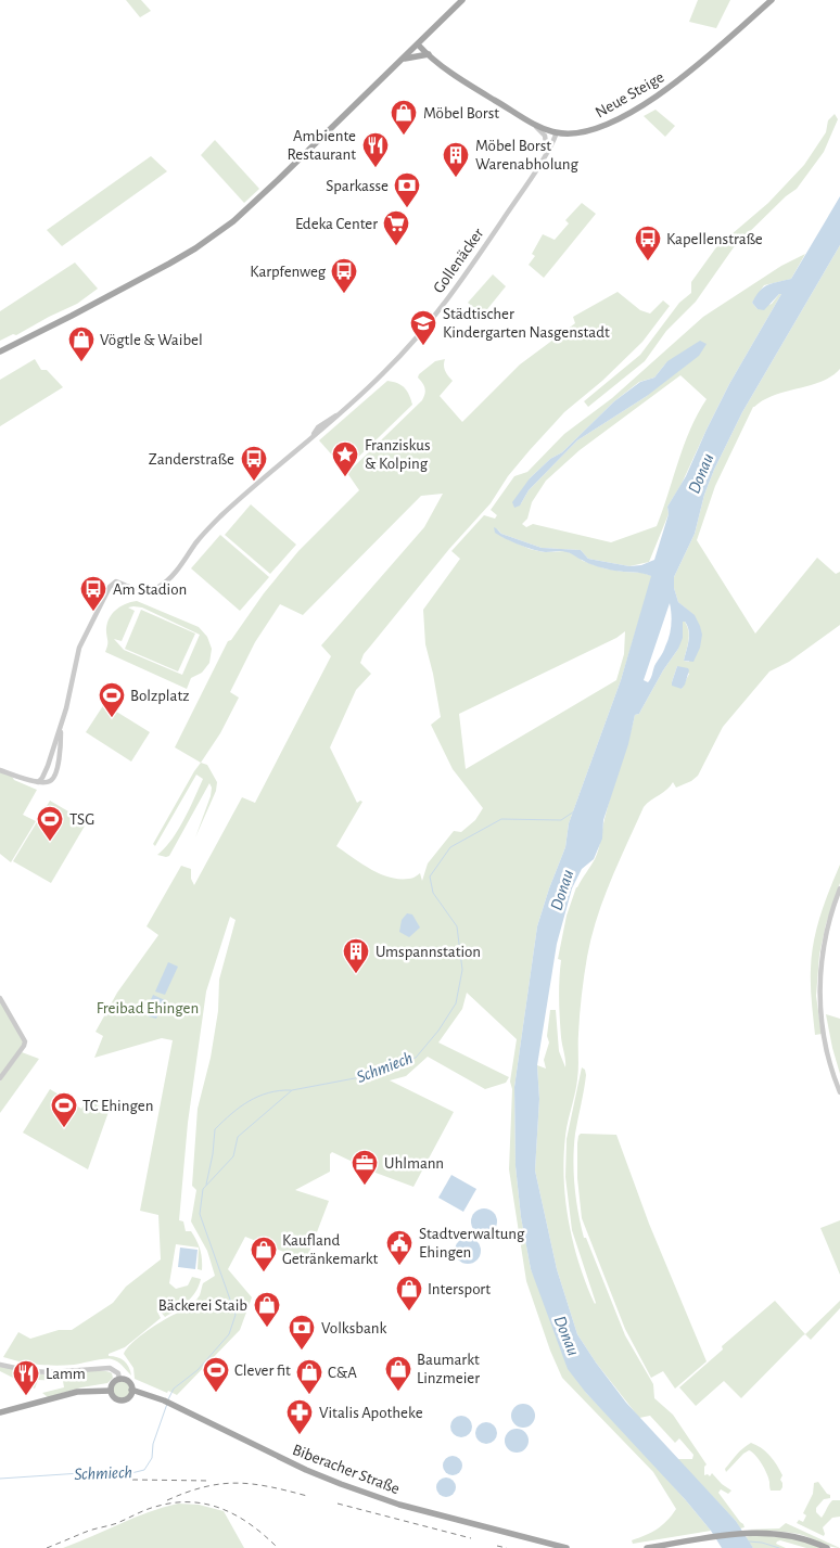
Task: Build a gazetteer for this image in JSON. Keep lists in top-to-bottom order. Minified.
{"streets":{"main road":["Neue Steige","Biberacher Straße"],"street":["Gollenäcker"]},"crossings":[["Neue Steige","Gollenäcker"]],"water":["Donau","Schmiech"],"parks":["Freibad Ehingen"],"places":{"shop":["Möbel Borst","Vögtle & Waibel","Kaufland Getränkemarkt","Intersport","Bäckerei Staib","Baumarkt Linzmeier","C&A"],"restaurant":["Ambiente Restaurant","Lamm"],"building":["Möbel Borst Warenabholung","Umspannstation"],"bank":["Sparkasse","Volksbank"],"supermarket":["Edeka Center"],"bus stop":["Kapellenstraße","Karpfenweg","Zanderstraße","Am Stadion"],"school or university":["Städtischer Kindergarten Nasgenstadt"],"place":["Franziskus & Kolping"],"sports":["Bolzplatz","TSG","TC Ehingen","Clever fit"],"office":["Uhlmann"],"public building":["Stadtverwaltung Ehingen"],"pharmacy":["Vitalis Apotheke"]}}
